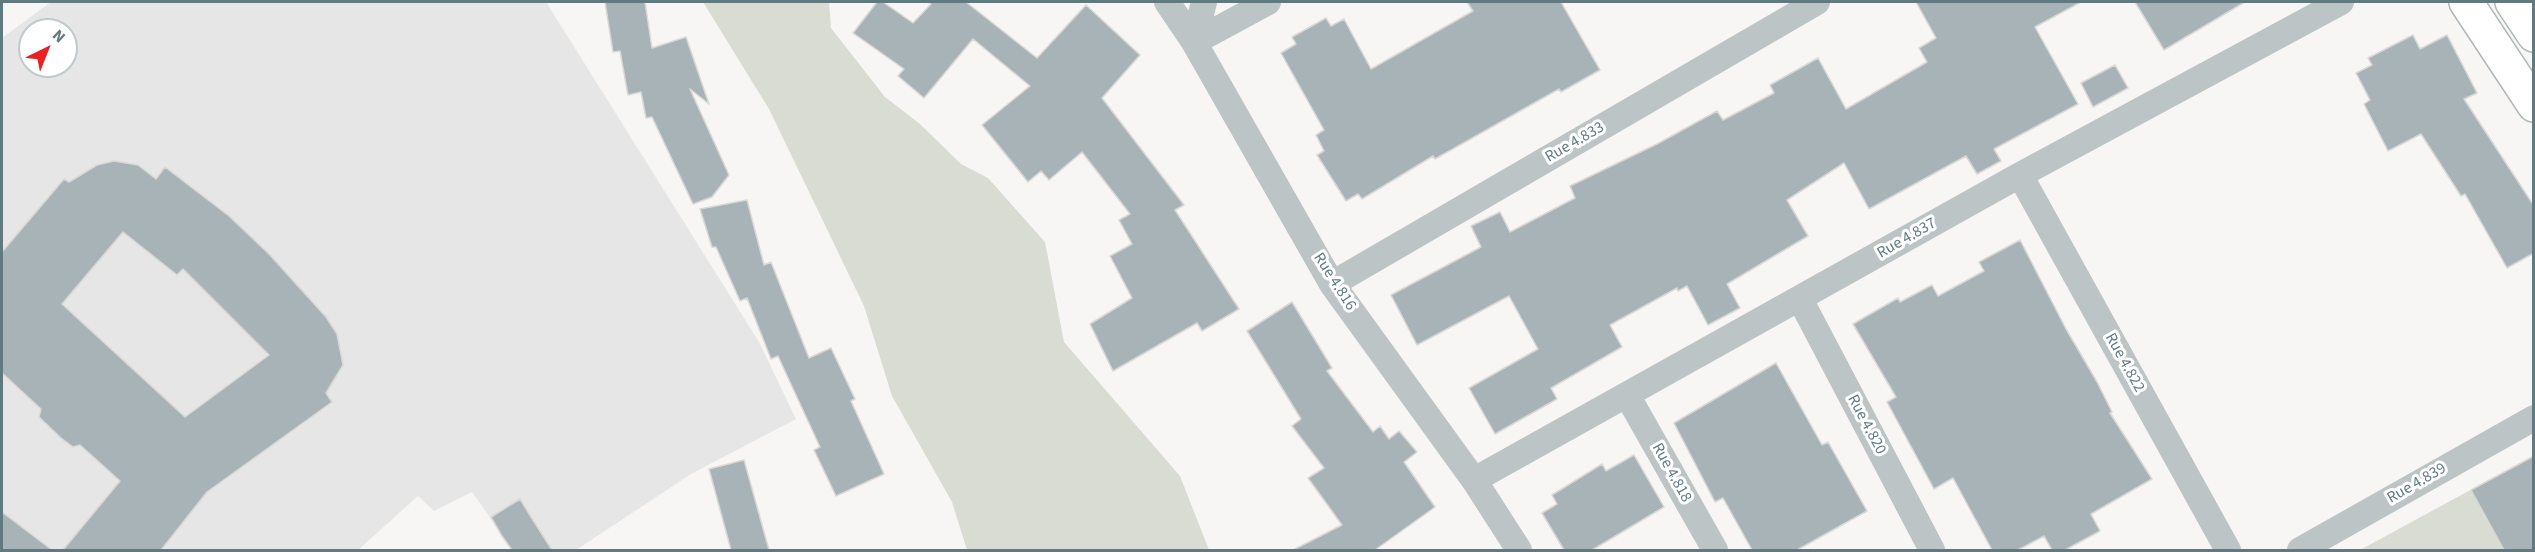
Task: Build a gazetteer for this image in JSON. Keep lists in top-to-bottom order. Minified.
{"streets":{"street":["Rue 4.833","Rue 4.837","Rue 4.816","Rue 4.822","Rue 4.820","Rue 4.818","Rue 4.839"]},"crossings":[["Rue 4.833","Rue 4.816"],["Rue 4.837","Rue 4.816"],["Rue 4.837","Rue 4.822"],["Rue 4.837","Rue 4.820"],["Rue 4.837","Rue 4.818"]],"north":"top right"}
